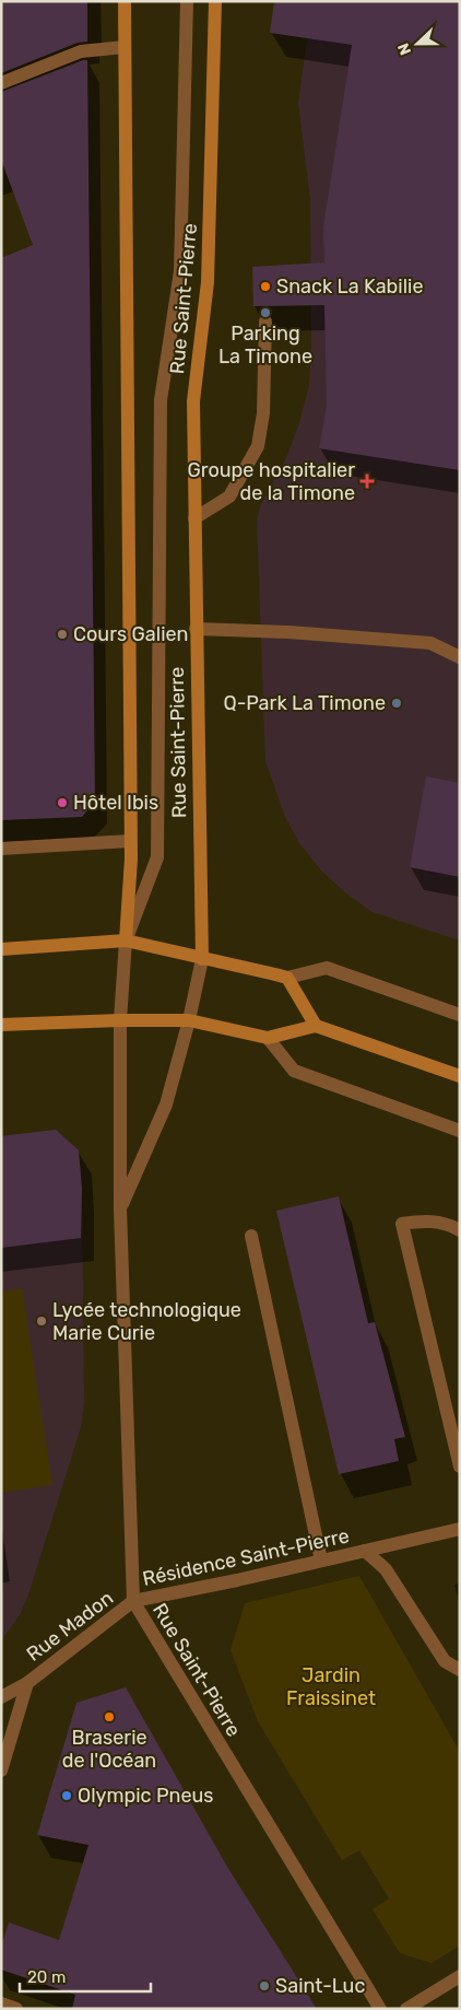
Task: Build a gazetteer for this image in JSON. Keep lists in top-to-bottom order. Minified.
{"streets":{"main road":["Rue Saint-Pierre"],"street":["Résidence Saint-Pierre","Rue Madon"]},"crossings":[["Rue Saint-Pierre","Résidence Saint-Pierre"],["Rue Saint-Pierre","Rue Madon"],["Résidence Saint-Pierre","Rue Madon"]],"parks":["Jardin Fraissinet"],"places":{"other":["Snack La Kabilie","Parking La Timone","Cours Galien","Q-Park La Timone","Hôtel Ibis","Lycée technologique Marie Curie","Braserie de l'Océan","Olympic Pneus","Saint-Luc"],"health":["Groupe hospitalier de la Timone"]},"scale_bar":"20 m","north":"left"}
